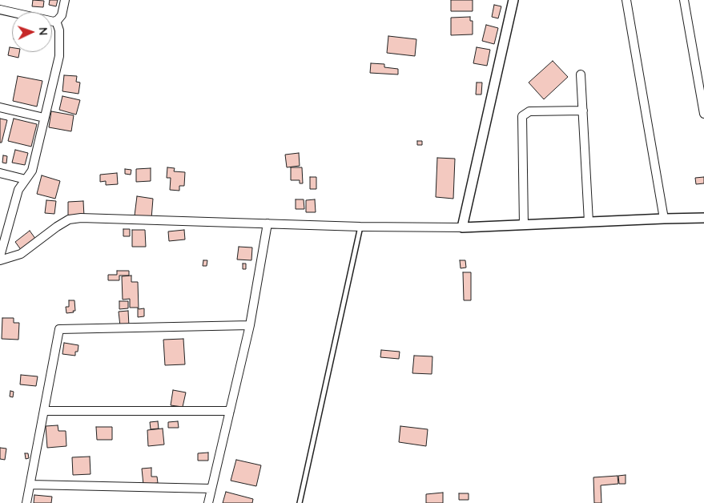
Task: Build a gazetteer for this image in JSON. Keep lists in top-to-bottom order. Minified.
{"north":"right"}
